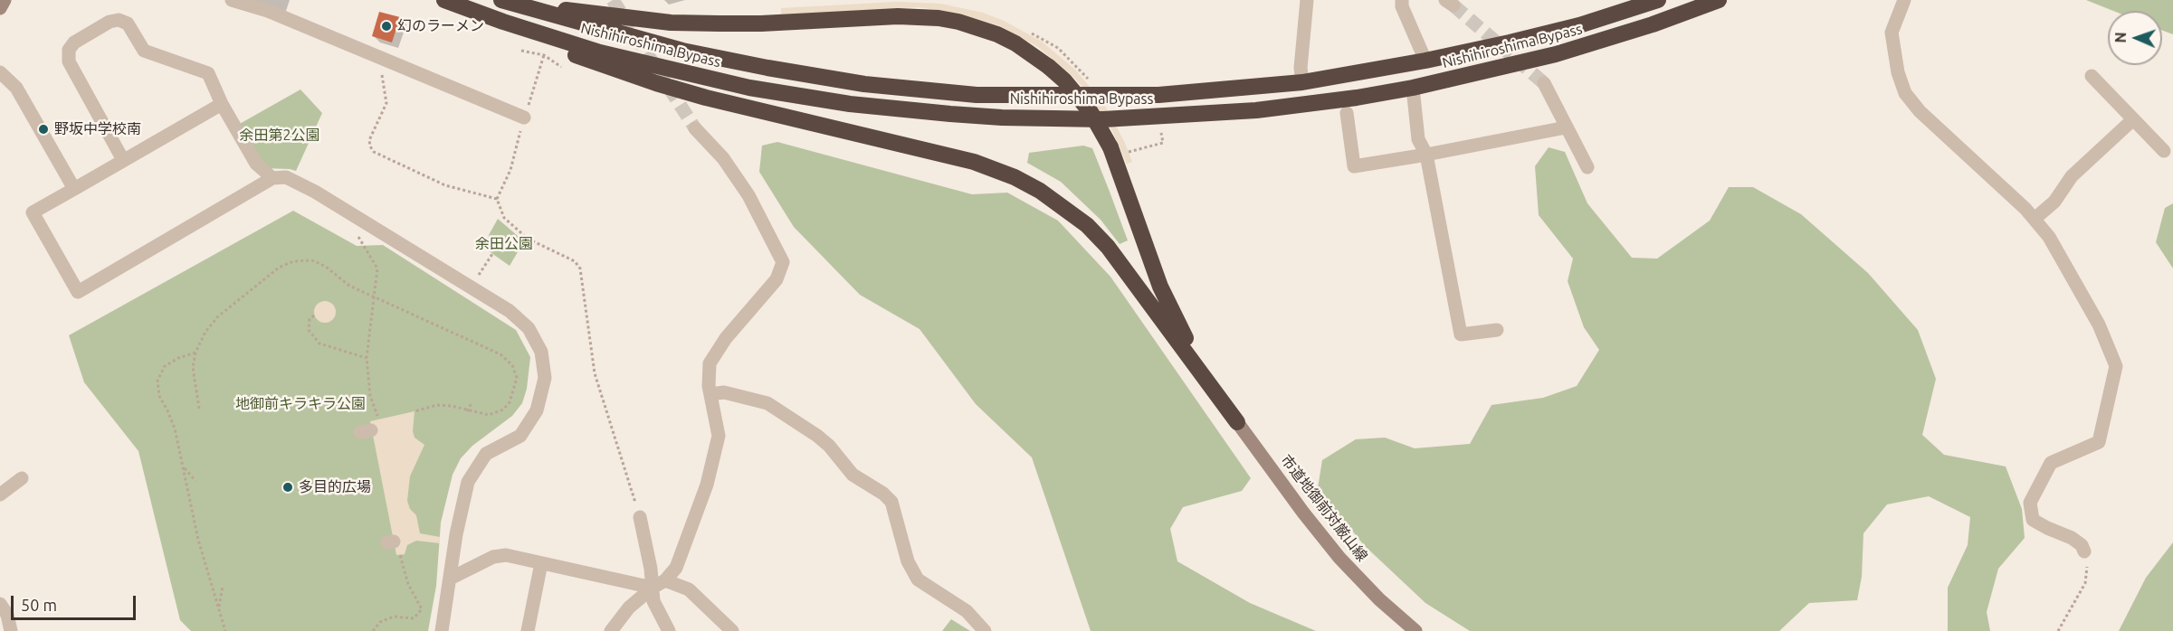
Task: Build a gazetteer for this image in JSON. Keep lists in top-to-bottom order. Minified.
{"streets":{"highway":["Nishihiroshima Bypass"],"street":["市道地御前対厳山線"]},"parks":["余田第2公園","余田公園","地御前キラキラ公園"],"places":["幻のラーメン","野坂中学校南","多目的広場"],"scale_bar":"50 m","north":"left"}
